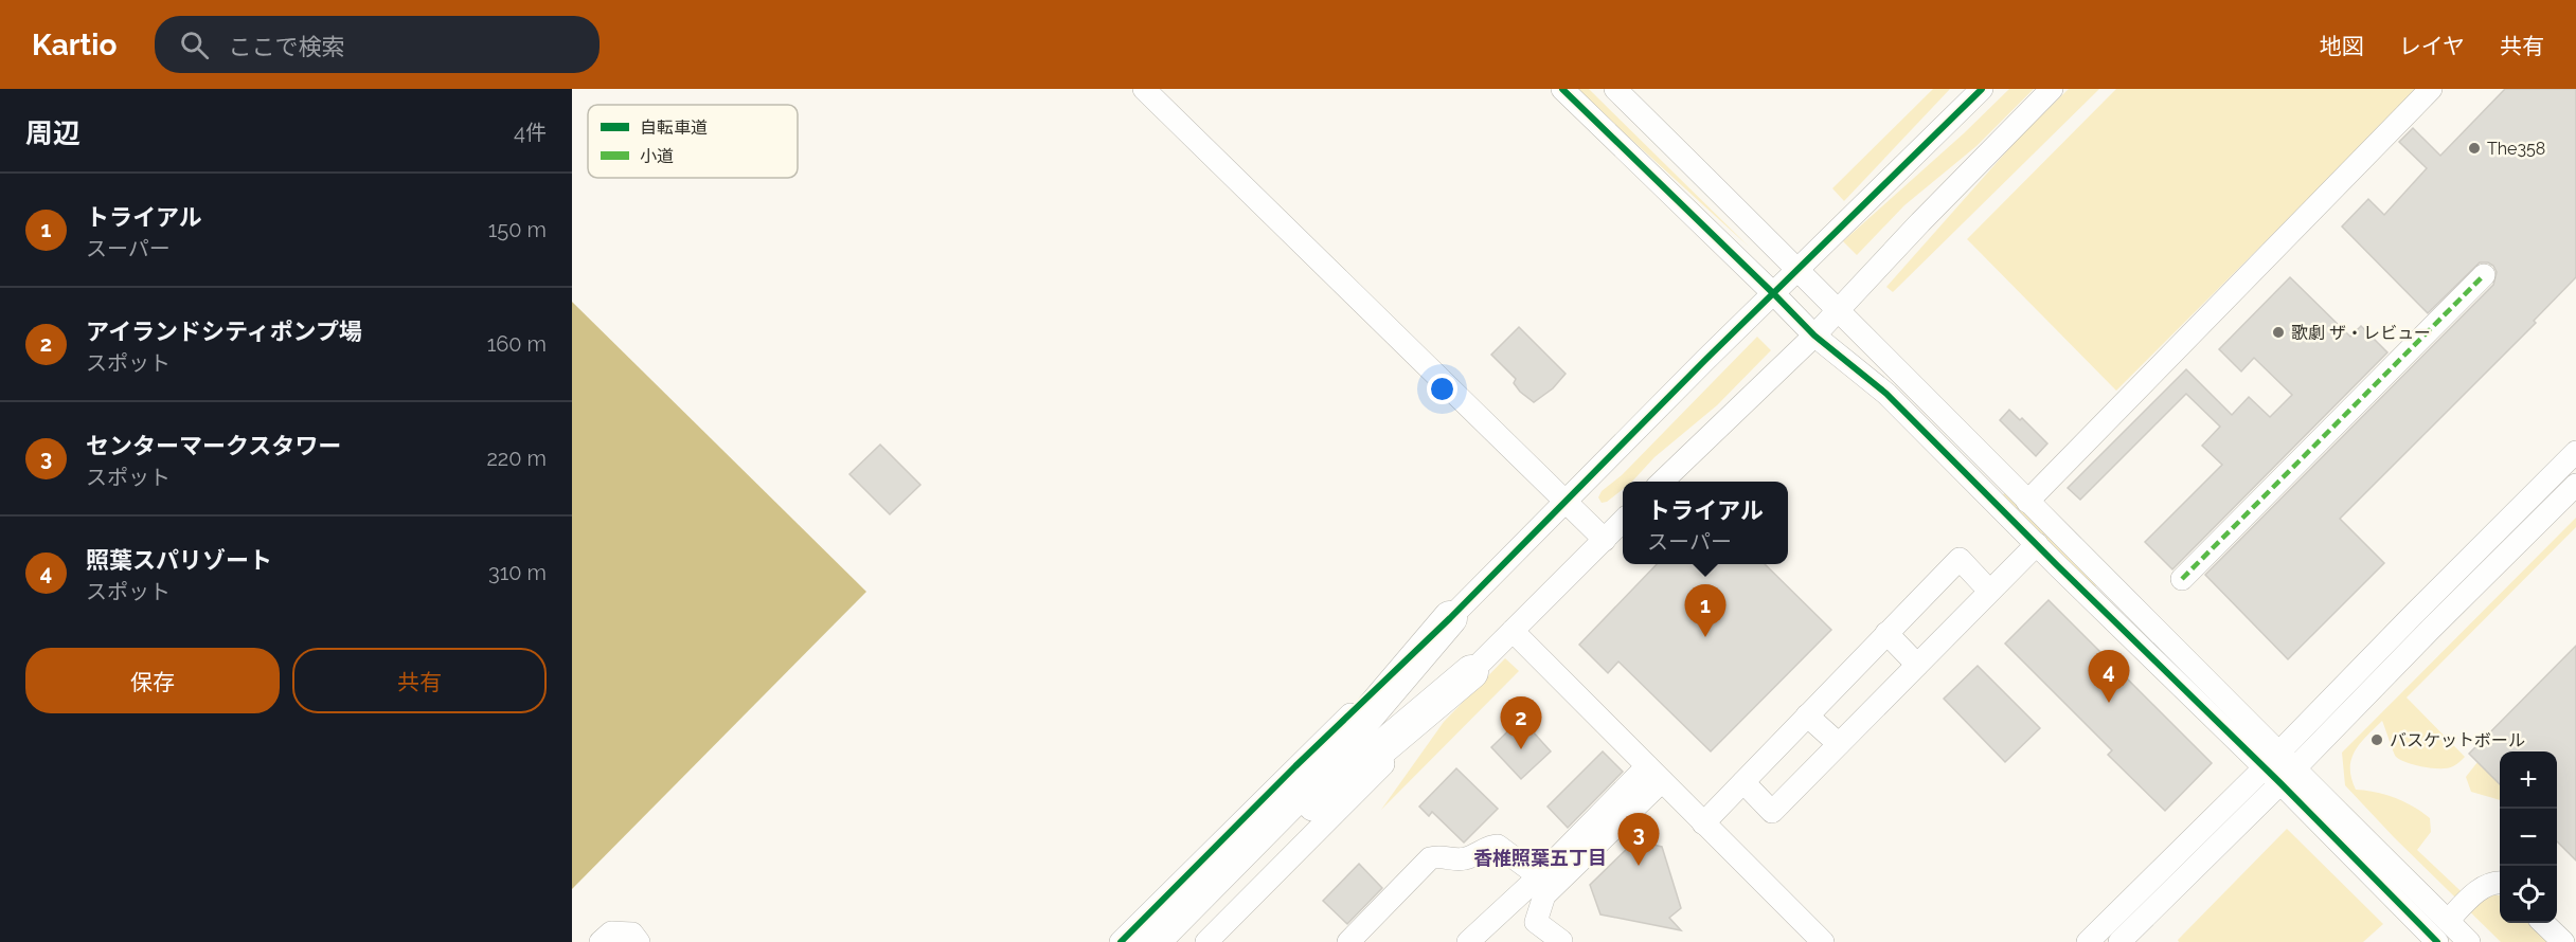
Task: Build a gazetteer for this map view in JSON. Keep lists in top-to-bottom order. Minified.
{"districts":["香椎照葉五丁目"],"places":["The358","歌劇 ザ・レビュー","バスケットボール"],"legend":["自転車道","小道"],"page":{"header":"Kartio","search":"ここで検索","nav":["地図","レイヤ","共有"],"heading":["周辺","4件"],"list":[{"mark":"1","name":"トライアル","note":"スーパー","value":"150 m"},{"mark":"2","name":"アイランドシティポンプ場","note":"スポット","value":"160 m"},{"mark":"3","name":"センターマークスタワー","note":"スポット","value":"220 m"},{"mark":"4","name":"照葉スパリゾート","note":"スポット","value":"310 m"}],"popup":["トライアル","スーパー"],"pins":["1","4","2","3"],"buttons":["保存","共有"],"map_buttons":["+","−"]}}
